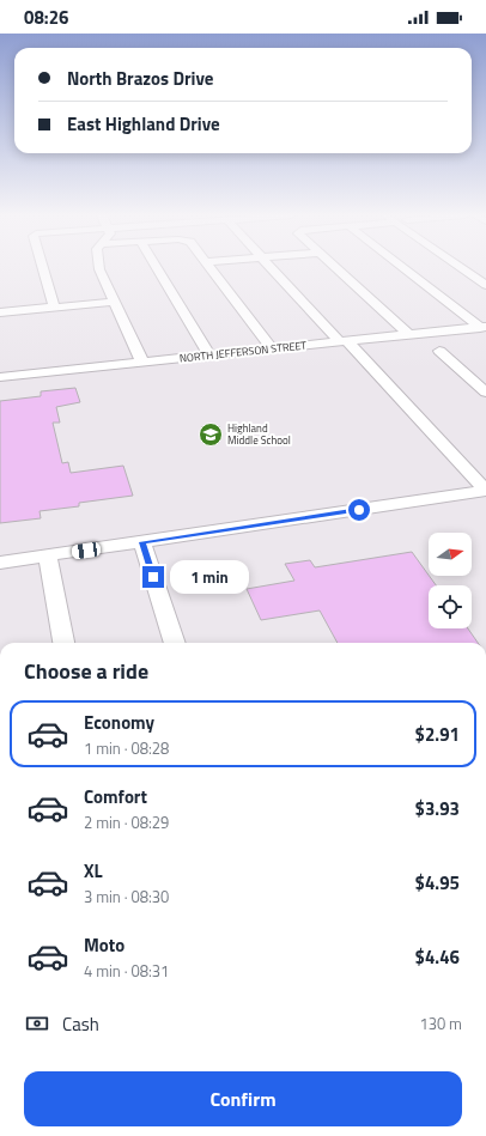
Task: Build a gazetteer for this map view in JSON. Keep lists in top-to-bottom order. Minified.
{"streets":{"street":["NORTH JEFFERSON STREET"]},"places":{"school or university":["Highland Middle School"]},"north":"right","page":{"status":"08:26","banner":["North Brazos Drive","East Highland Drive"],"bubble":"1 min","heading":"Choose a ride","list":[{"name":"Economy","note":"1 min · 08:28","value":"$2.91"},{"name":"Comfort","note":"2 min · 08:29","value":"$3.93"},{"name":"XL","note":"3 min · 08:30","value":"$4.95"},{"name":"Moto","note":"4 min · 08:31","value":"$4.46"}],"pay":["Cash","130 m"],"buttons":"Confirm"}}
